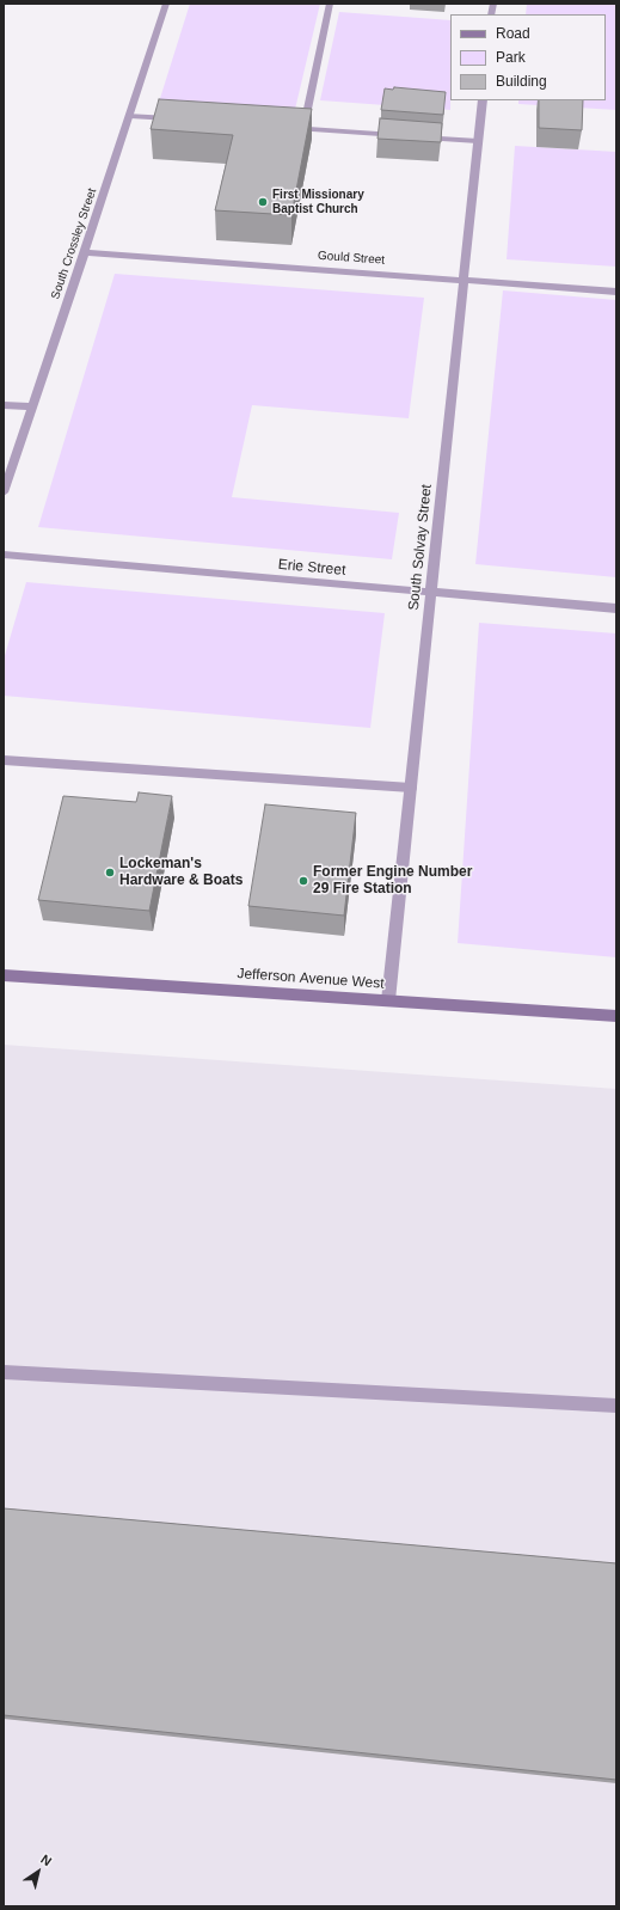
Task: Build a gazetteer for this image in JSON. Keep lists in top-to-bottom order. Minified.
{"streets":{"main road":["Jefferson Avenue West"],"street":["South Crossley Street","Gould Street","South Solvay Street","Erie Street"]},"crossings":[["South Crossley Street","Gould Street"],["Gould Street","South Solvay Street"],["South Solvay Street","Erie Street"],["South Solvay Street","Jefferson Avenue West"]],"places":["First Missionary Baptist Church","Lockeman's Hardware & Boats","Former Engine Number 29 Fire Station"],"legend":["Road","Park","Building"],"north":"top right"}
